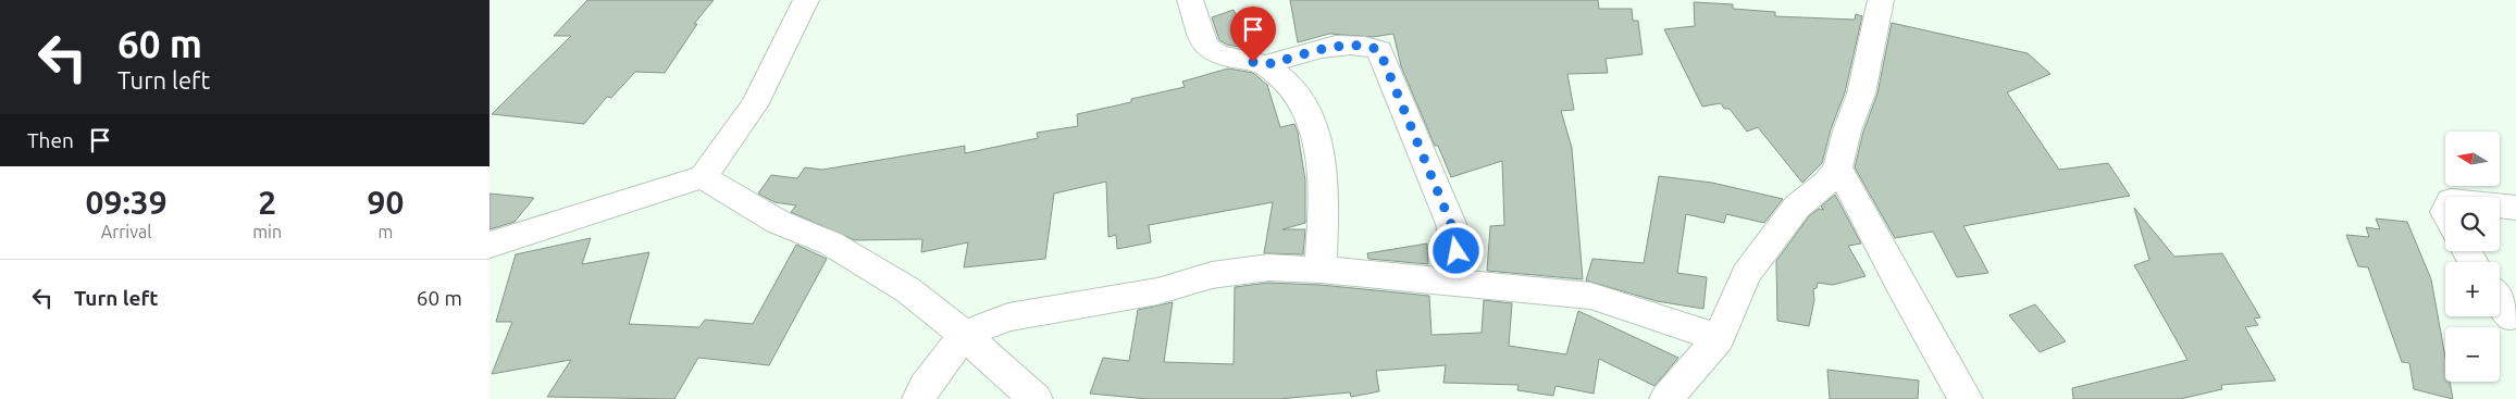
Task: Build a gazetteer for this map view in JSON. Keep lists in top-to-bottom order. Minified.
{"north":"left","page":{"turn":["60 m","Turn left"],"then":"Then","map_buttons":["+","−"],"eta":["09:39","Arrival","2","min","90","m"],"list":[{"name":"Turn left","value":"60 m"}]}}
